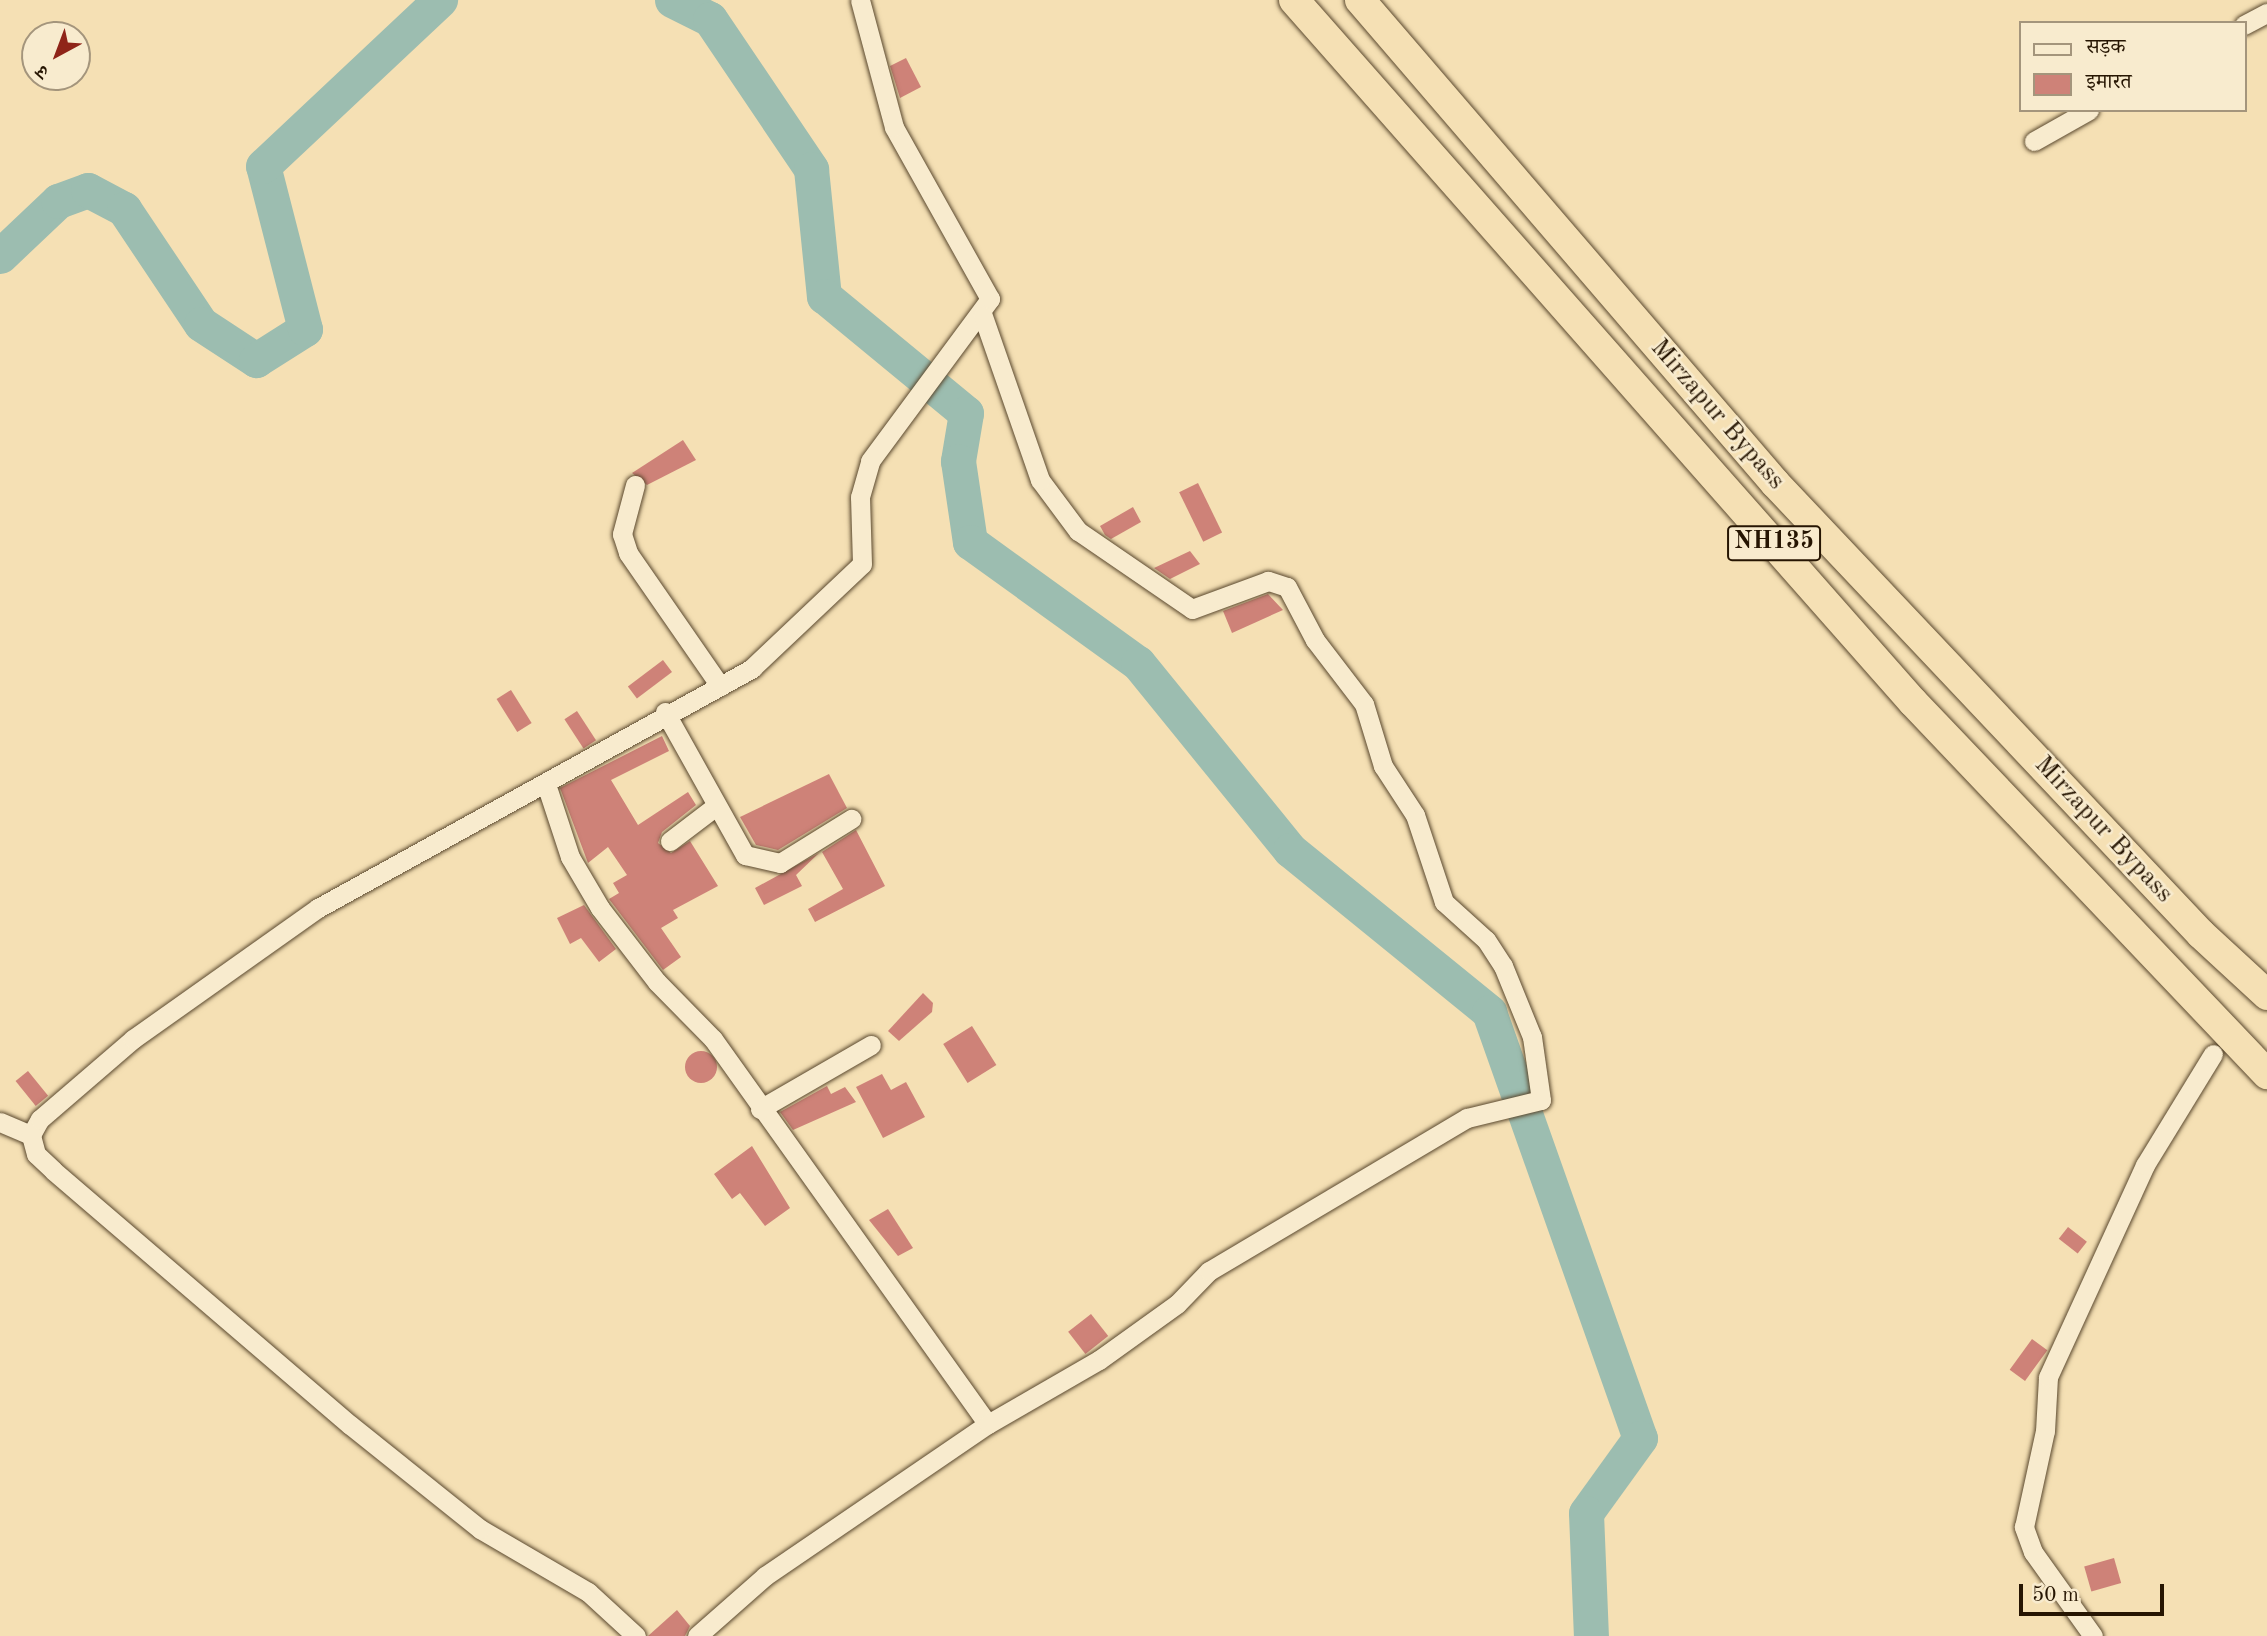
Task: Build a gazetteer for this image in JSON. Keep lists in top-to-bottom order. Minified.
{"streets":{"highway":["Mirzapur Bypass","NH135"]},"legend":["सड़क","इमारत"],"scale_bar":"50 m","north":"bottom left"}
